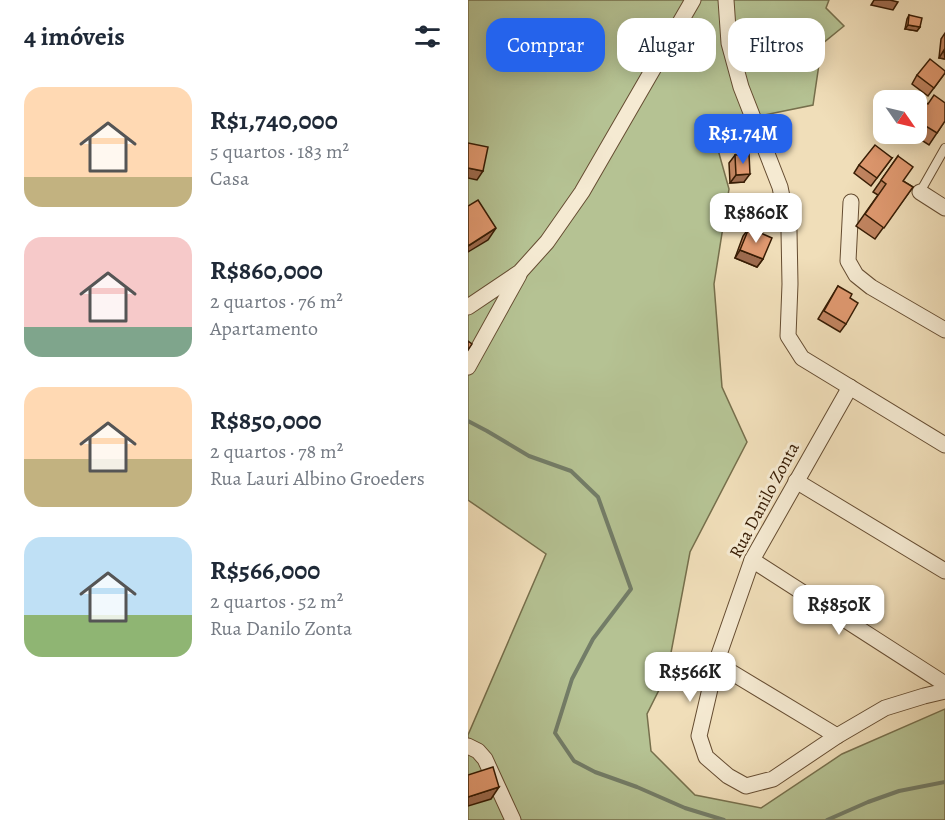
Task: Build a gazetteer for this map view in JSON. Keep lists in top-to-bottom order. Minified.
{"streets":{"street":["Rua Danilo Zonta"]},"north":"bottom right","page":{"heading":"4 imóveis","chip":["Comprar","Alugar","Filtros"],"list":[{"name":"R$1,740,000","note":"5 quartos · 183 m² · Casa"},{"name":"R$860,000","note":"2 quartos · 76 m² · Apartamento"},{"name":"R$850,000","note":"2 quartos · 78 m² · Rua Lauri Albino Groeders"},{"name":"R$566,000","note":"2 quartos · 52 m² · Rua Danilo Zonta"}],"price":["R$1.74M","R$860K","R$850K","R$566K"]}}
